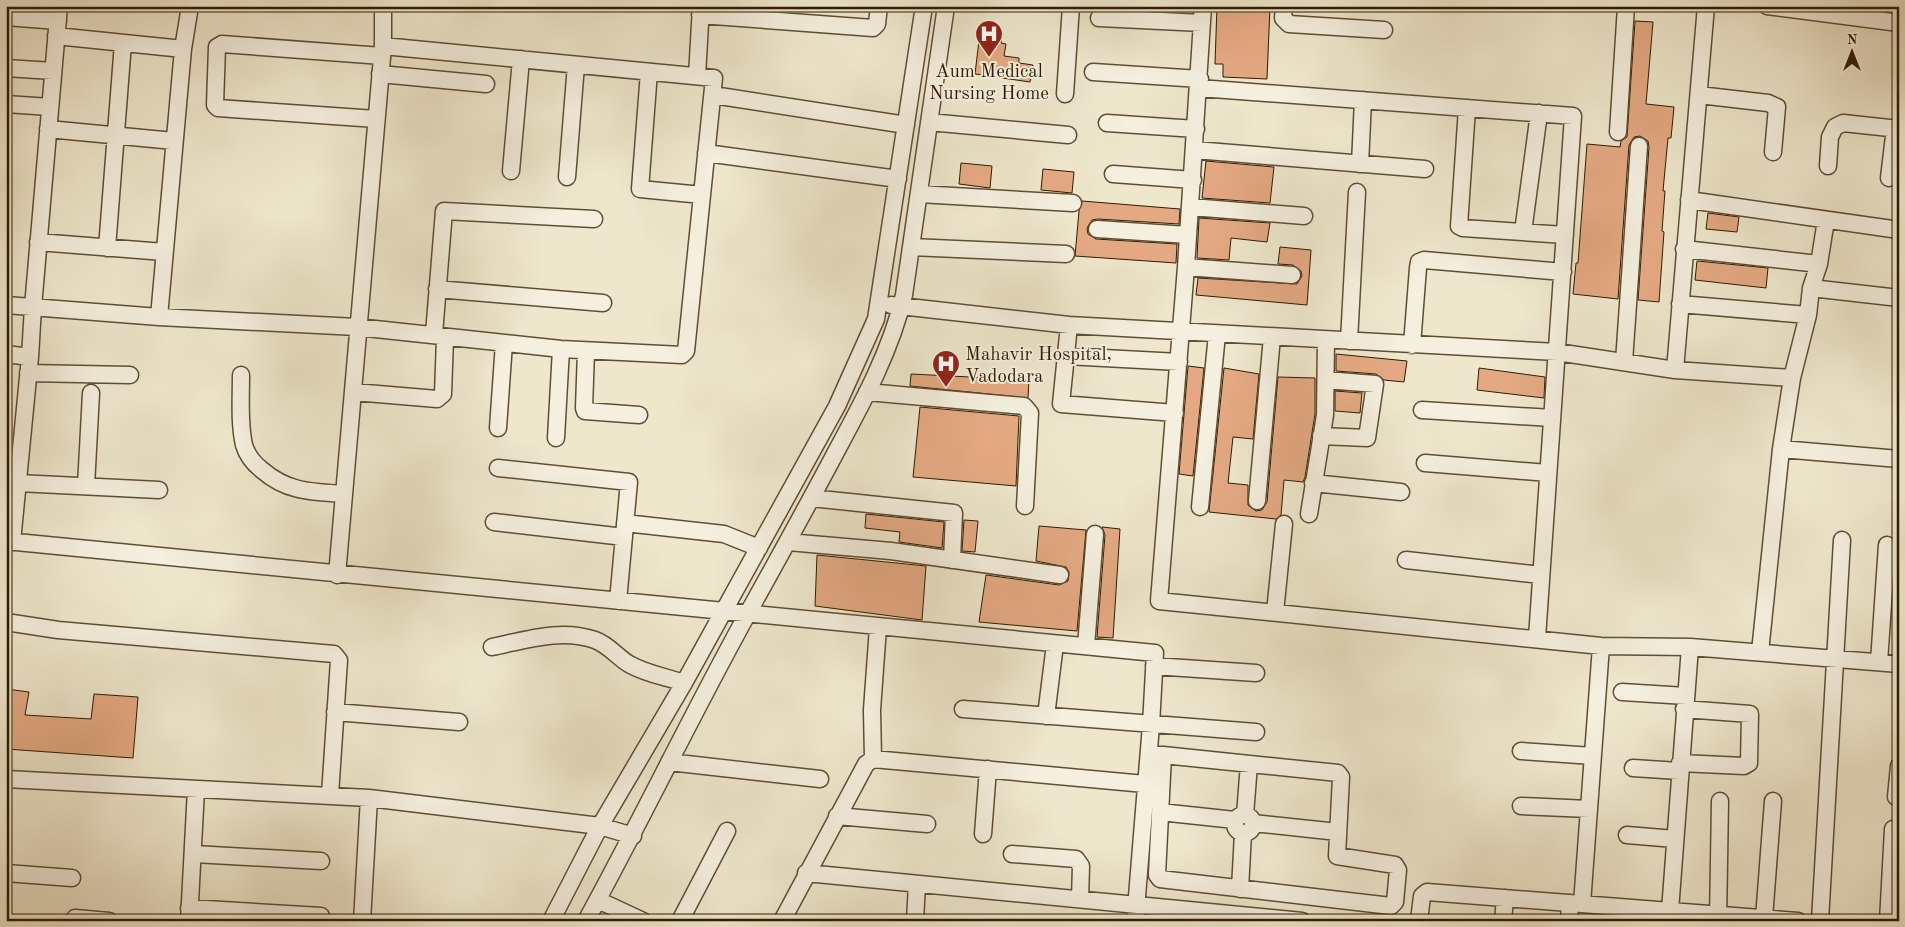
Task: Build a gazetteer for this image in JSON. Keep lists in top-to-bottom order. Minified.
{"places":{"hospital":["Aum Medical Nursing Home","Mahavir Hospital, Vadodara"]},"north":"top"}
